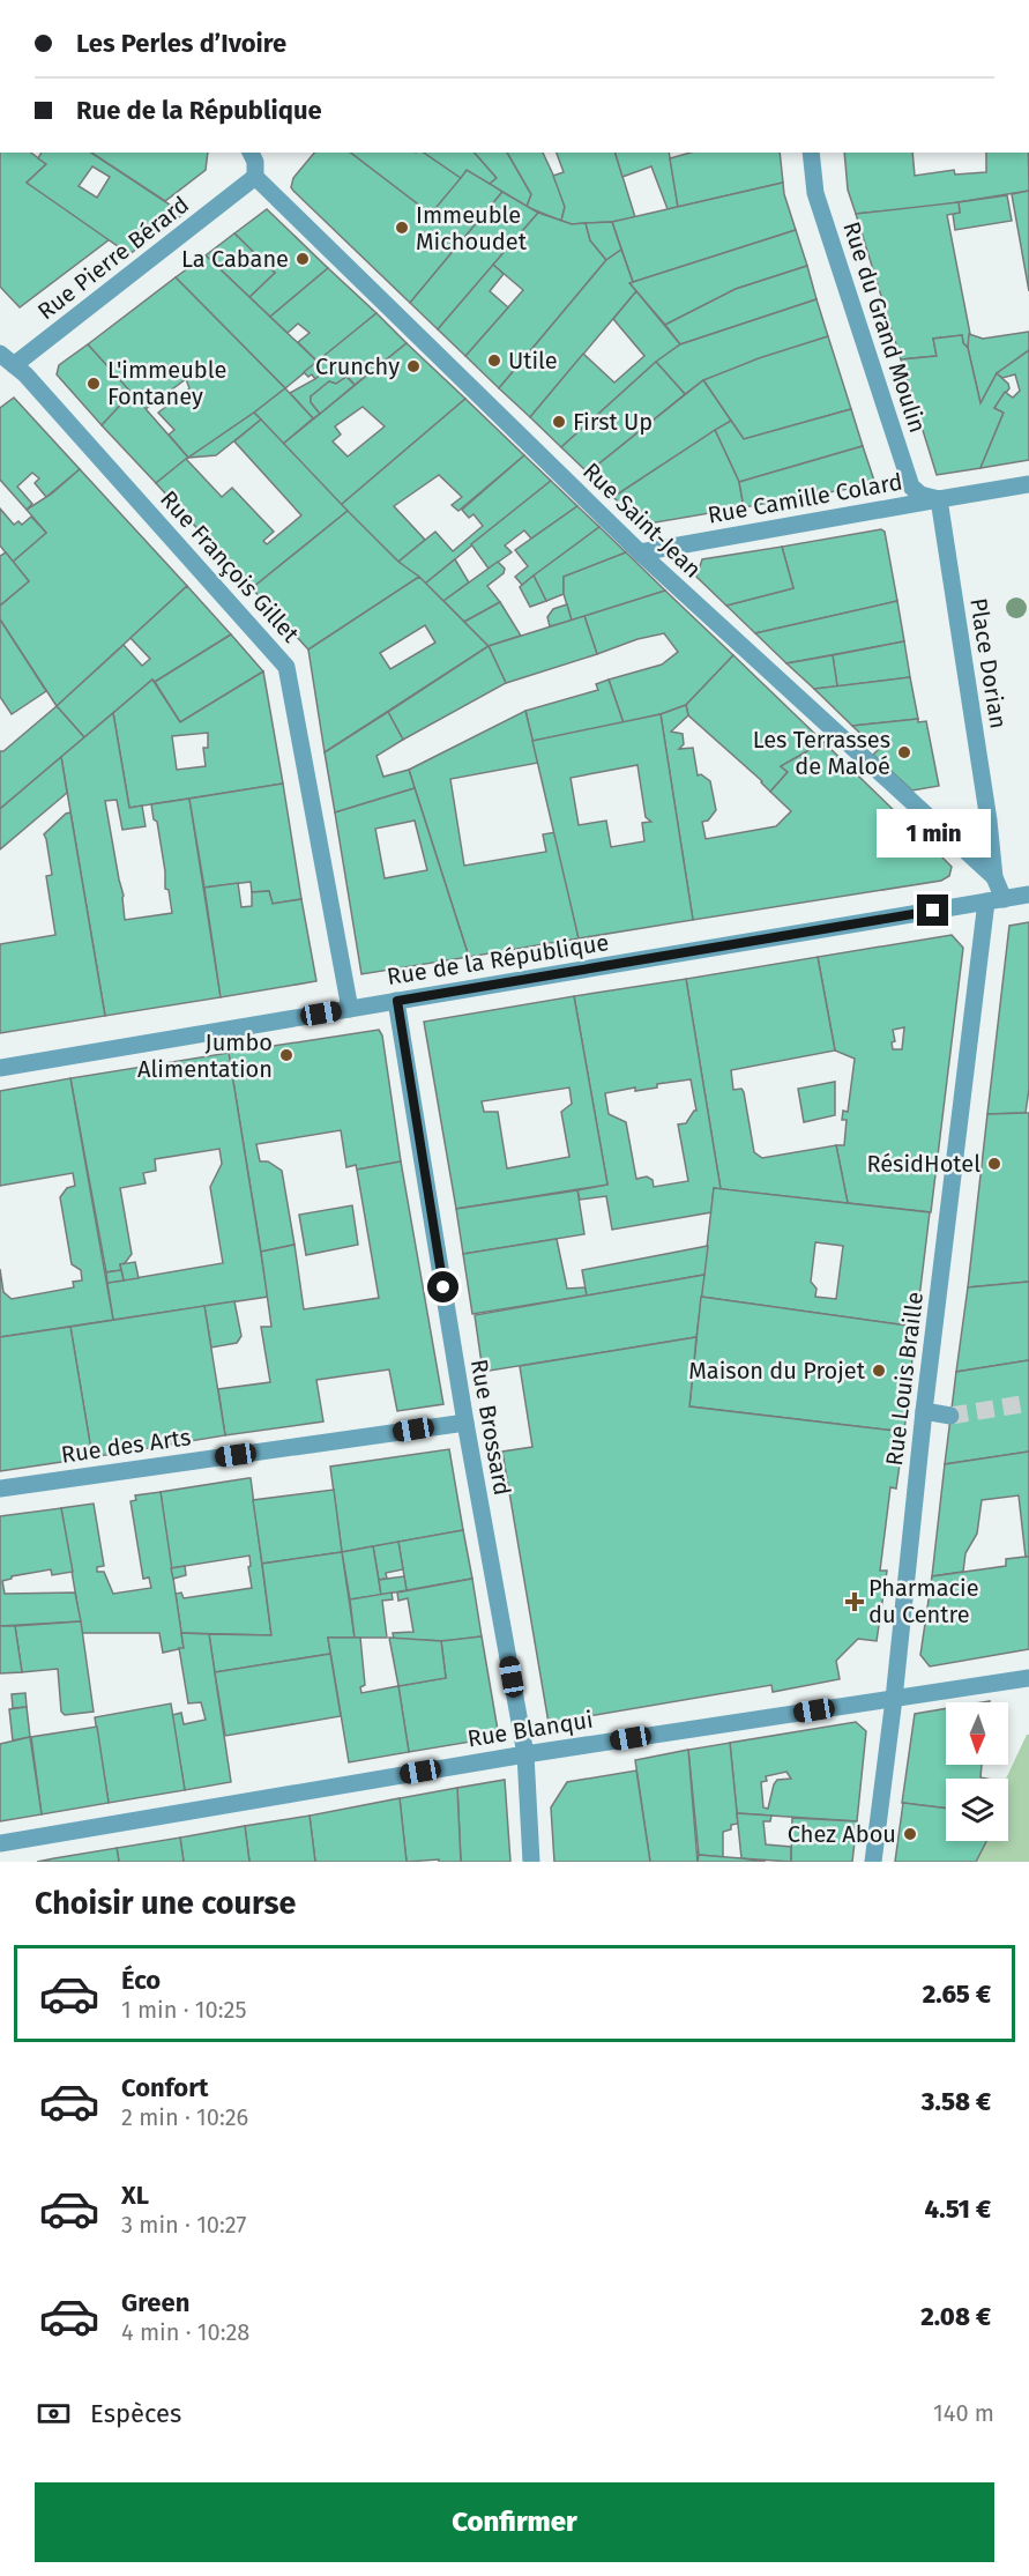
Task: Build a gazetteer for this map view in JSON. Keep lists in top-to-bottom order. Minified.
{"streets":{"street":["Rue Pierre Bérard","Rue du Grand Moulin","Rue Camille Colard","Rue Saint-Jean","Rue François Gillet","Place Dorian","Rue de la République","Rue Louis Braille","Rue Brossard","Rue des Arts","Rue Blanqui"]},"crossings":[["Rue Pierre Bérard","Rue Saint-Jean"],["Rue Pierre Bérard","Rue François Gillet"],["Rue du Grand Moulin","Rue Camille Colard"],["Rue du Grand Moulin","Place Dorian"],["Rue Camille Colard","Rue Saint-Jean"],["Rue Camille Colard","Place Dorian"],["Rue Saint-Jean","Place Dorian"],["Rue François Gillet","Rue de la République"],["Place Dorian","Rue de la République"],["Place Dorian","Rue Louis Braille"],["Rue de la République","Rue Louis Braille"],["Rue de la République","Rue Brossard"],["Rue Louis Braille","Rue Blanqui"],["Rue Brossard","Rue des Arts"],["Rue Brossard","Rue Blanqui"]],"places":{"other":["Immeuble Michoudet","La Cabane","Utile","Crunchy","L'immeuble Fontaney","First Up","Les Terrasses de Maloé","Jumbo Alimentation","RésidHotel","Maison du Projet","Chez Abou"],"health":["Pharmacie du Centre"]},"north":"bottom","page":{"banner":["Les Perles d’Ivoire","Rue de la République"],"bubble":"1 min","heading":"Choisir une course","list":[{"name":"Éco","note":"1 min · 10:25","value":"2.65 €"},{"name":"Confort","note":"2 min · 10:26","value":"3.58 €"},{"name":"XL","note":"3 min · 10:27","value":"4.51 €"},{"name":"Green","note":"4 min · 10:28","value":"2.08 €"}],"pay":["Espèces","140 m"],"buttons":"Confirmer"}}
